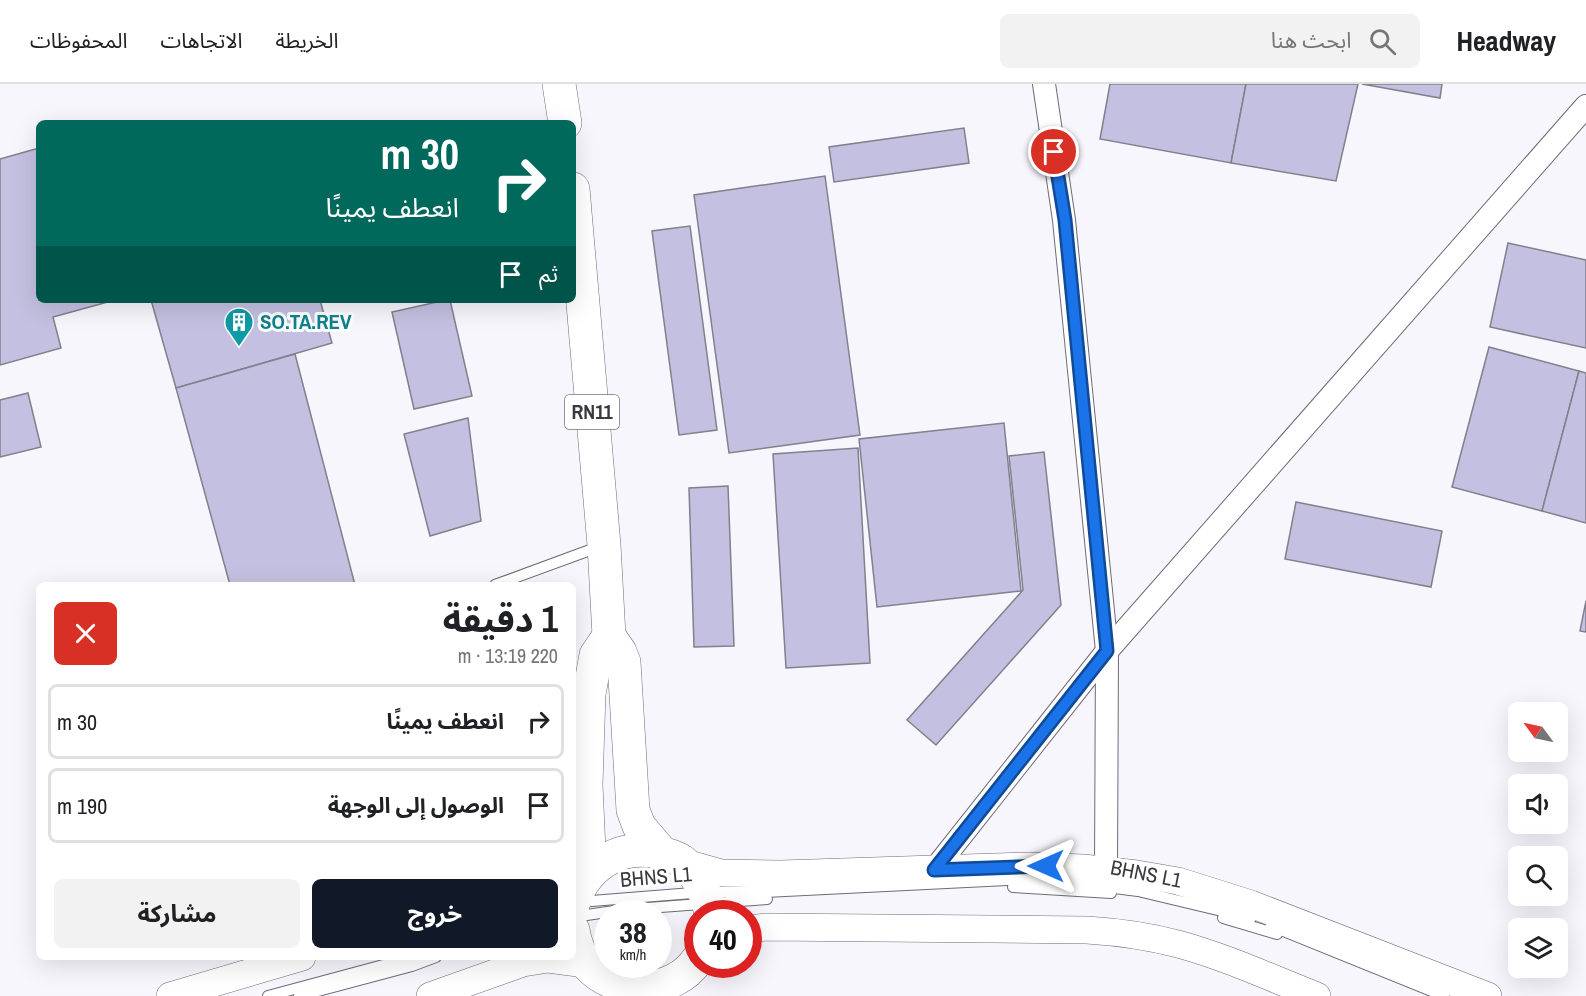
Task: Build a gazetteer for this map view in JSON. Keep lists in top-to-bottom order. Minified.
{"streets":{"main road":["RN11"],"lane":["BHNS L1"]},"places":{"building":["SO.TA.REV"]},"north":"top left","page":{"header":"Headway","search":"ابحث هنا","nav":["الخريطة","الاتجاهات","المحفوظات"],"turn":["30 m","انعطف يمينًا"],"then":"ثم","heading":["1 دقيقة","220 m · 13:19"],"list":[{"name":"انعطف يمينًا","value":"30 m"},{"name":"الوصول إلى الوجهة","value":"190 m"}],"buttons":["خروج","مشاركة"],"speed":"38 km/h","limit":"40"}}
